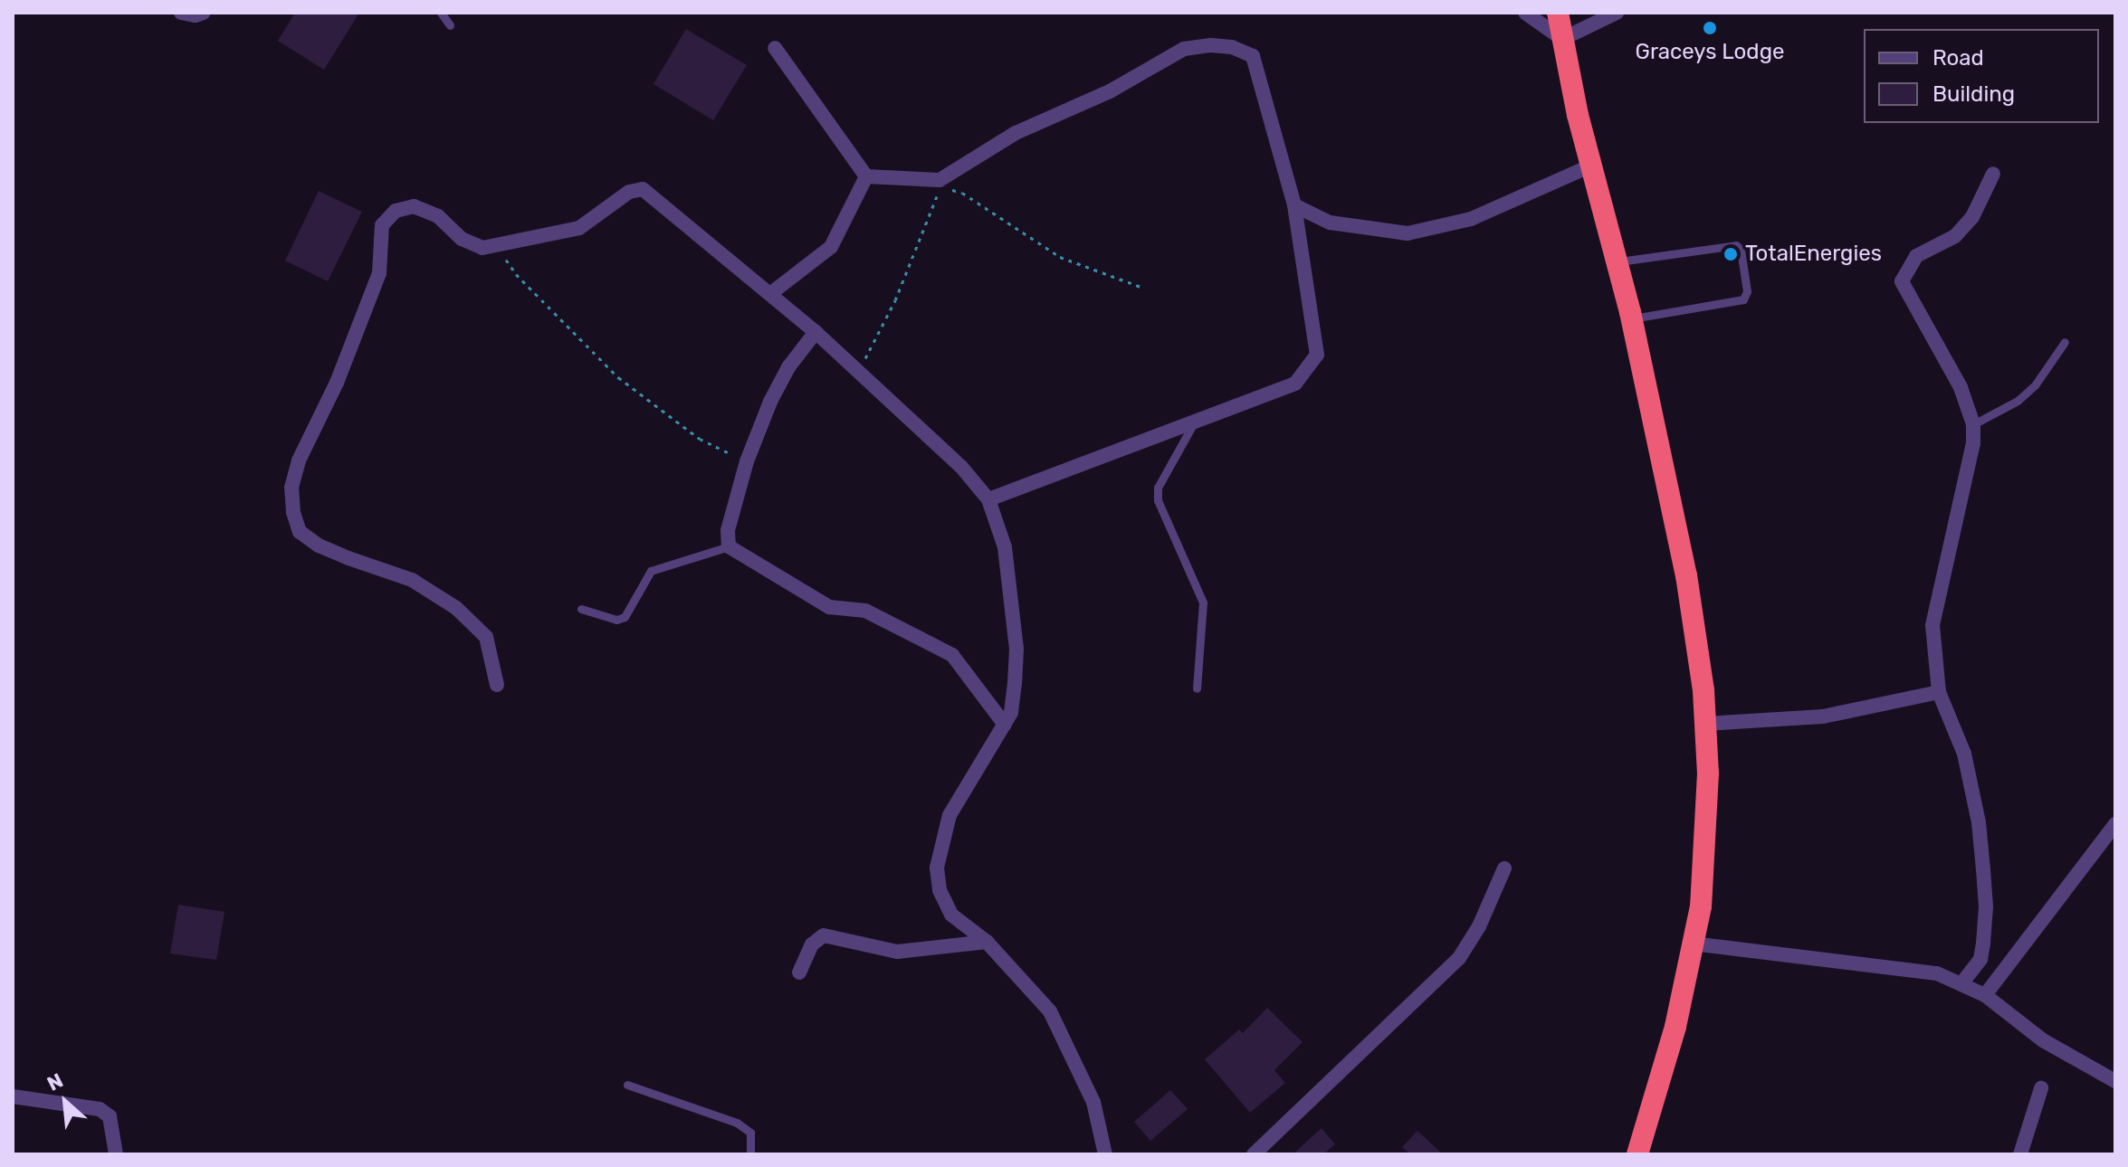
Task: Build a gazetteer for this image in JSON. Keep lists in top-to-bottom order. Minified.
{"places":["Graceys Lodge","TotalEnergies"],"legend":["Road","Building"],"north":"top left"}
